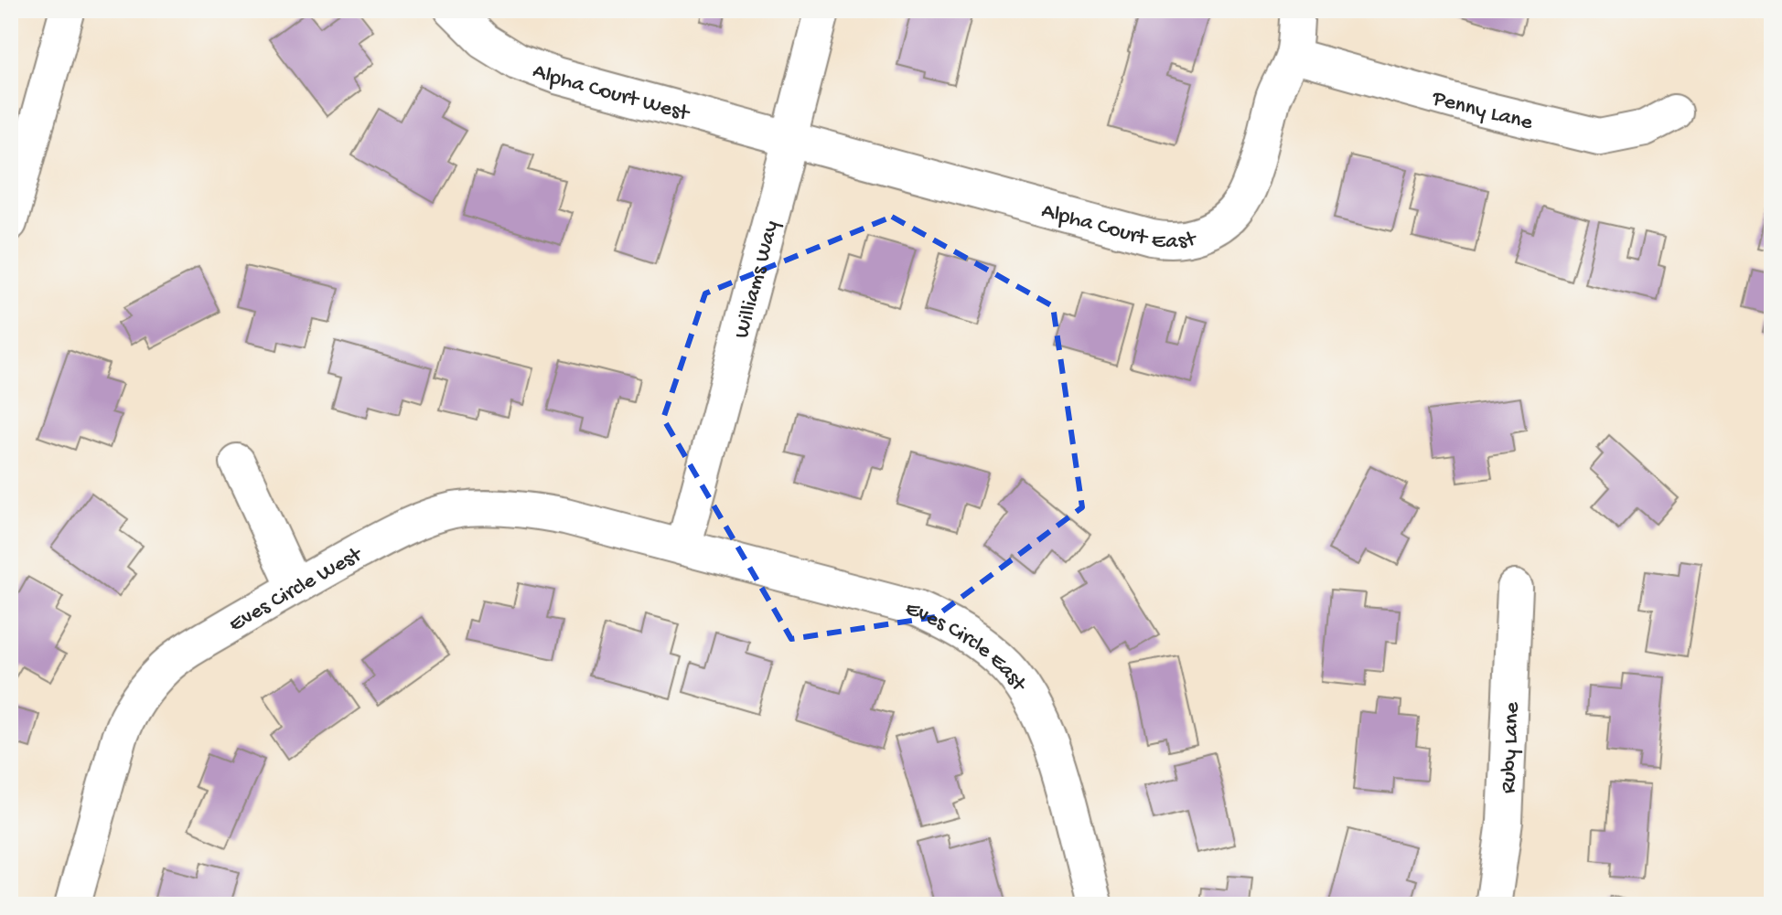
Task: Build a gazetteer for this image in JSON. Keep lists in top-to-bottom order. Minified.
{"streets":{"street":["Alpha Court West","Penny Lane","Alpha Court East","Williams Way","Eves Circle West","Eves Circle East","Ruby Lane"]},"crossings":[["Alpha Court West","Alpha Court East"],["Alpha Court West","Williams Way"],["Penny Lane","Alpha Court East"],["Alpha Court East","Williams Way"],["Williams Way","Eves Circle West"],["Williams Way","Eves Circle East"],["Eves Circle West","Eves Circle East"]]}
